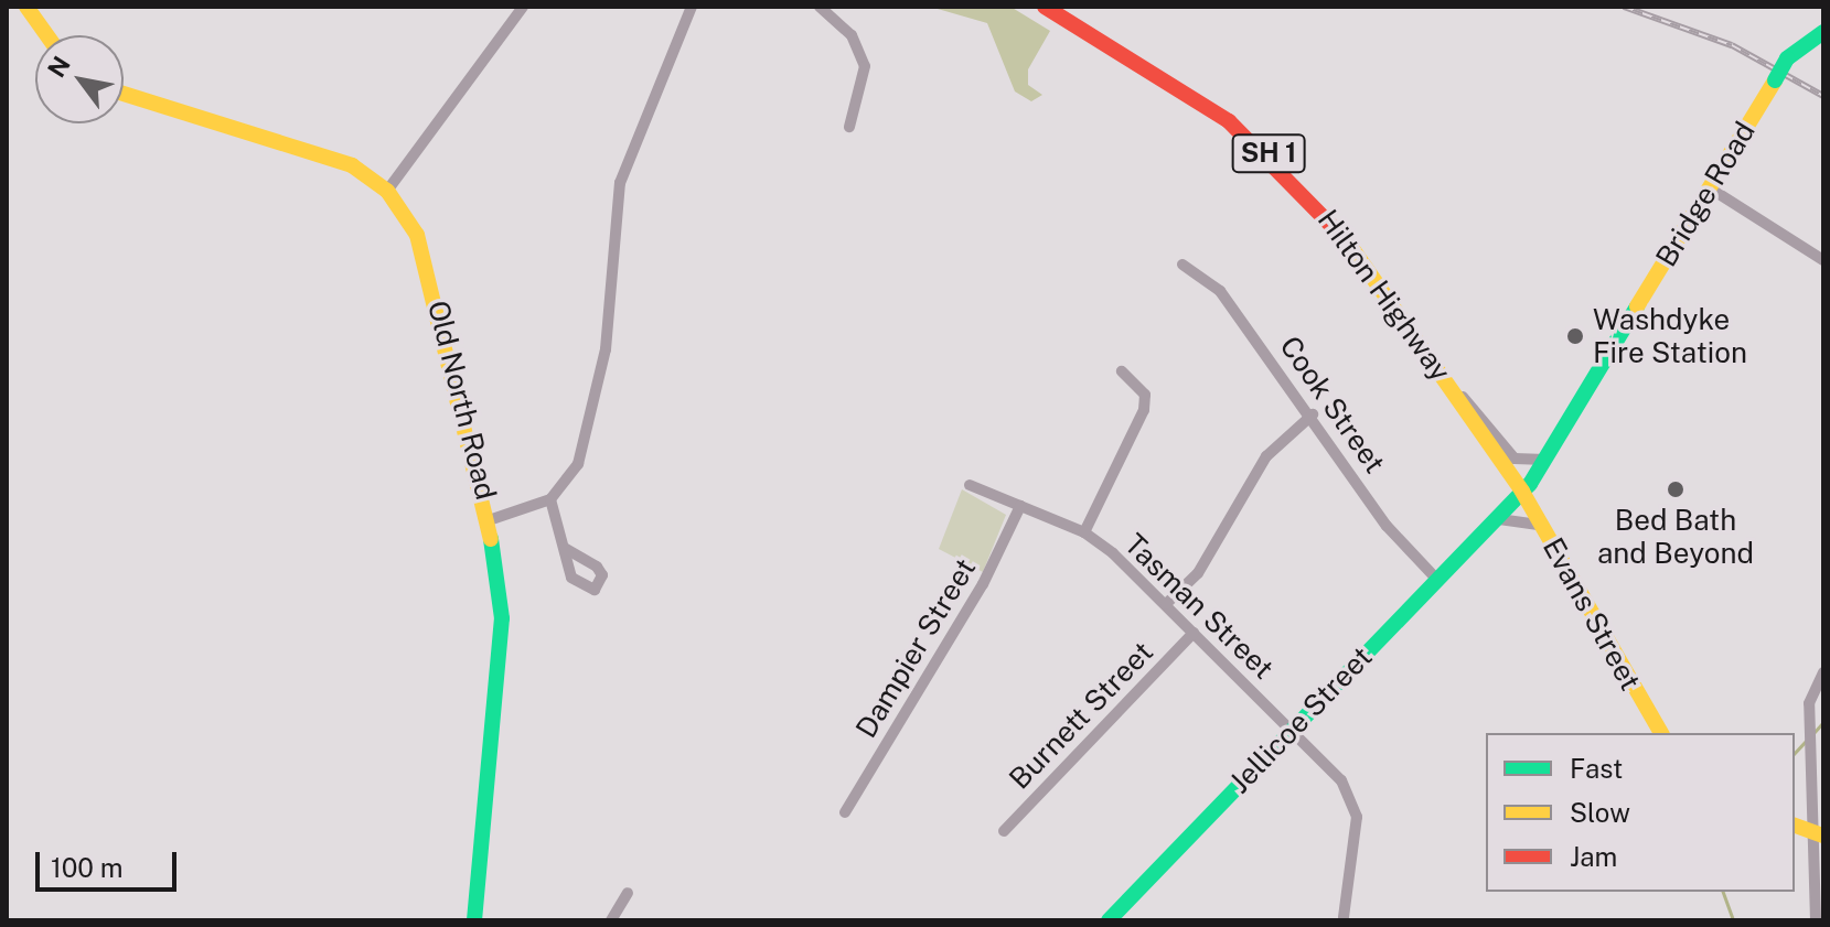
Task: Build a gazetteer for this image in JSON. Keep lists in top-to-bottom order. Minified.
{"streets":{"main road":["SH 1","Bridge Road","Hilton Highway","Old North Road","Evans Street","Jellicoe Street"],"street":["Cook Street","Tasman Street","Dampier Street","Burnett Street"]},"crossings":[["Bridge Road","Hilton Highway"],["Bridge Road","Evans Street"],["Bridge Road","Jellicoe Street"],["Hilton Highway","Evans Street"],["Hilton Highway","Jellicoe Street"],["Cook Street","Jellicoe Street"],["Tasman Street","Dampier Street"],["Tasman Street","Burnett Street"],["Tasman Street","Jellicoe Street"],["Evans Street","Jellicoe Street"]],"places":["Washdyke Fire Station","Bed Bath and Beyond"],"legend":["Fast","Slow","Jam"],"scale_bar":"100 m","north":"top left"}
